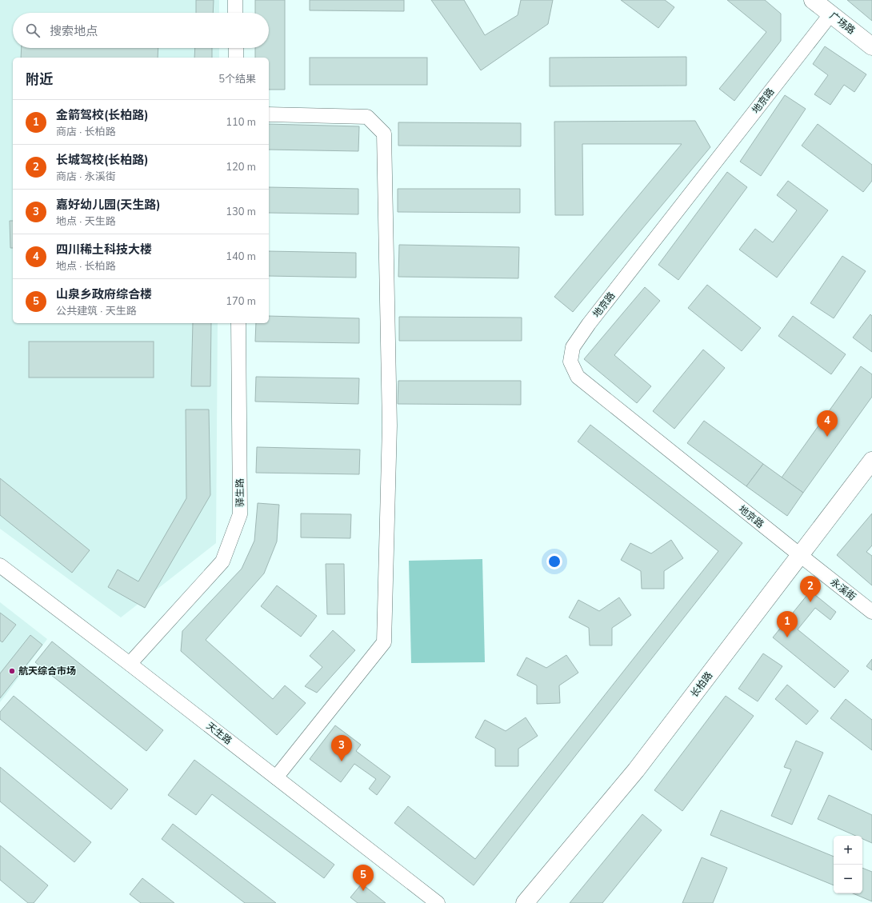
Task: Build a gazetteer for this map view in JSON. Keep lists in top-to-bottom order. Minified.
{"streets":{"street":["广场路","地京路","驿生路","永溪街","长柏路","天生路"]},"crossings":[["广场路","地京路"],["地京路","永溪街"],["地京路","长柏路"],["驿生路","天生路"],["永溪街","长柏路"]],"places":["航天综合市场"],"page":{"search":"搜索地点","heading":["附近","5个结果"],"list":[{"mark":"1","name":"金箭驾校(长柏路)","note":"商店 · 长柏路","value":"110 m"},{"mark":"2","name":"长城驾校(长柏路)","note":"商店 · 永溪街","value":"120 m"},{"mark":"3","name":"嘉好幼儿园(天生路)","note":"地点 · 天生路","value":"130 m"},{"mark":"4","name":"四川稀土科技大楼","note":"地点 · 长柏路","value":"140 m"},{"mark":"5","name":"山泉乡政府综合楼","note":"公共建筑 · 天生路","value":"170 m"}],"pins":["4","2","1","3","5"],"map_buttons":["+","−"]}}
